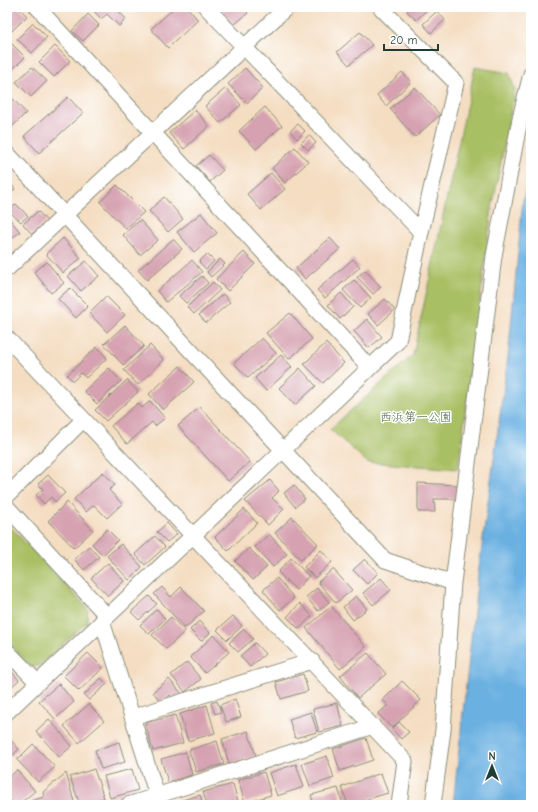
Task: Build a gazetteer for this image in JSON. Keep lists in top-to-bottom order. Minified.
{"parks":["西浜第一公園"],"scale_bar":"20 m","north":"top"}
